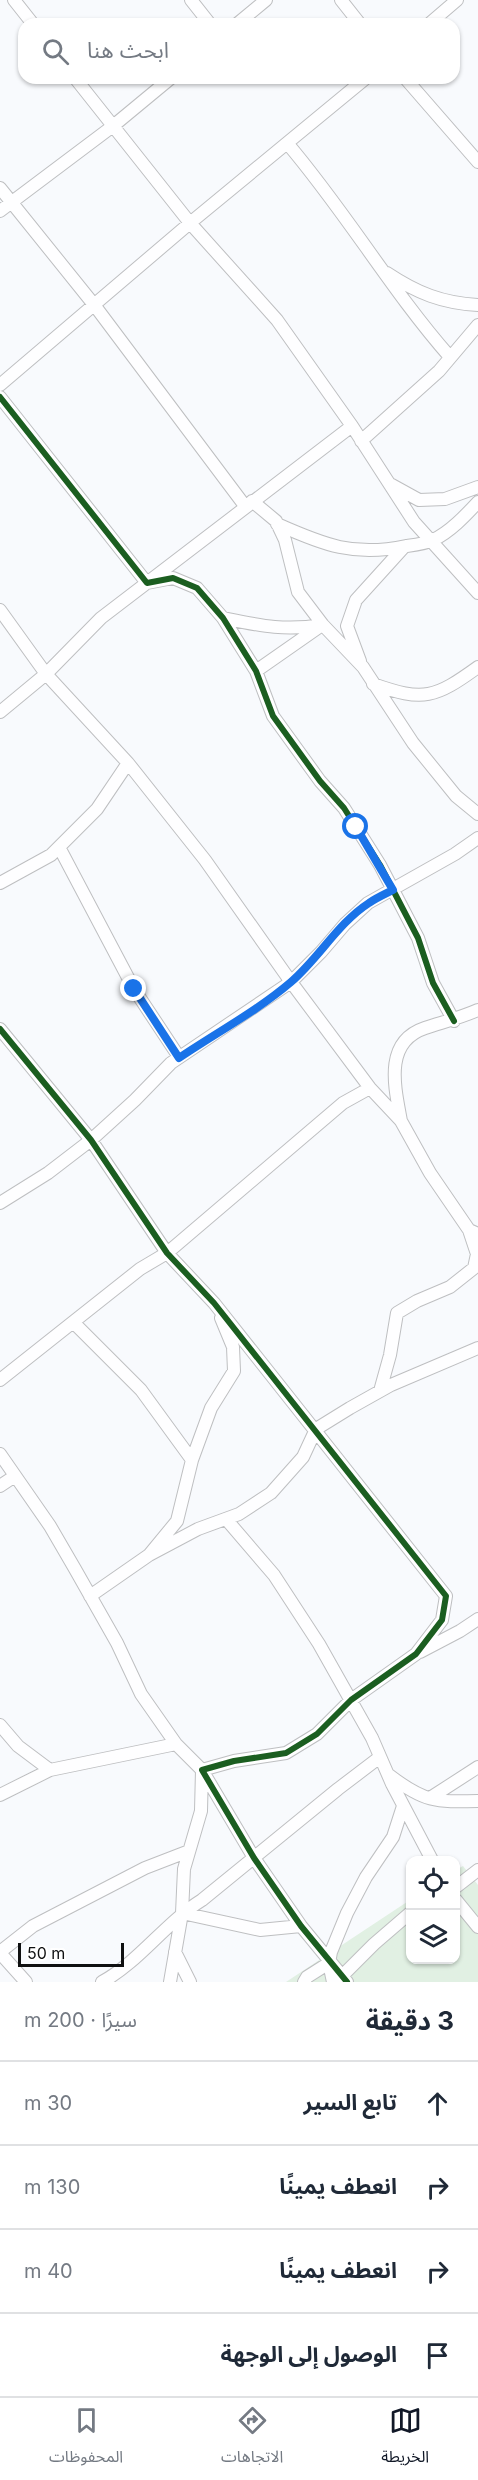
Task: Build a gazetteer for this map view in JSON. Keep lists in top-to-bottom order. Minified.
{"scale_bar":"50 m","page":{"search":"ابحث هنا","scale":"50 m","heading":["3 دقيقة","سيرًا · 200 m"],"list":[["تابع السير","30 m"],["انعطف يمينًا","130 m"],["انعطف يمينًا","40 m"],"الوصول إلى الوجهة"],"nav":["الخريطة","الاتجاهات","المحفوظات"]}}
